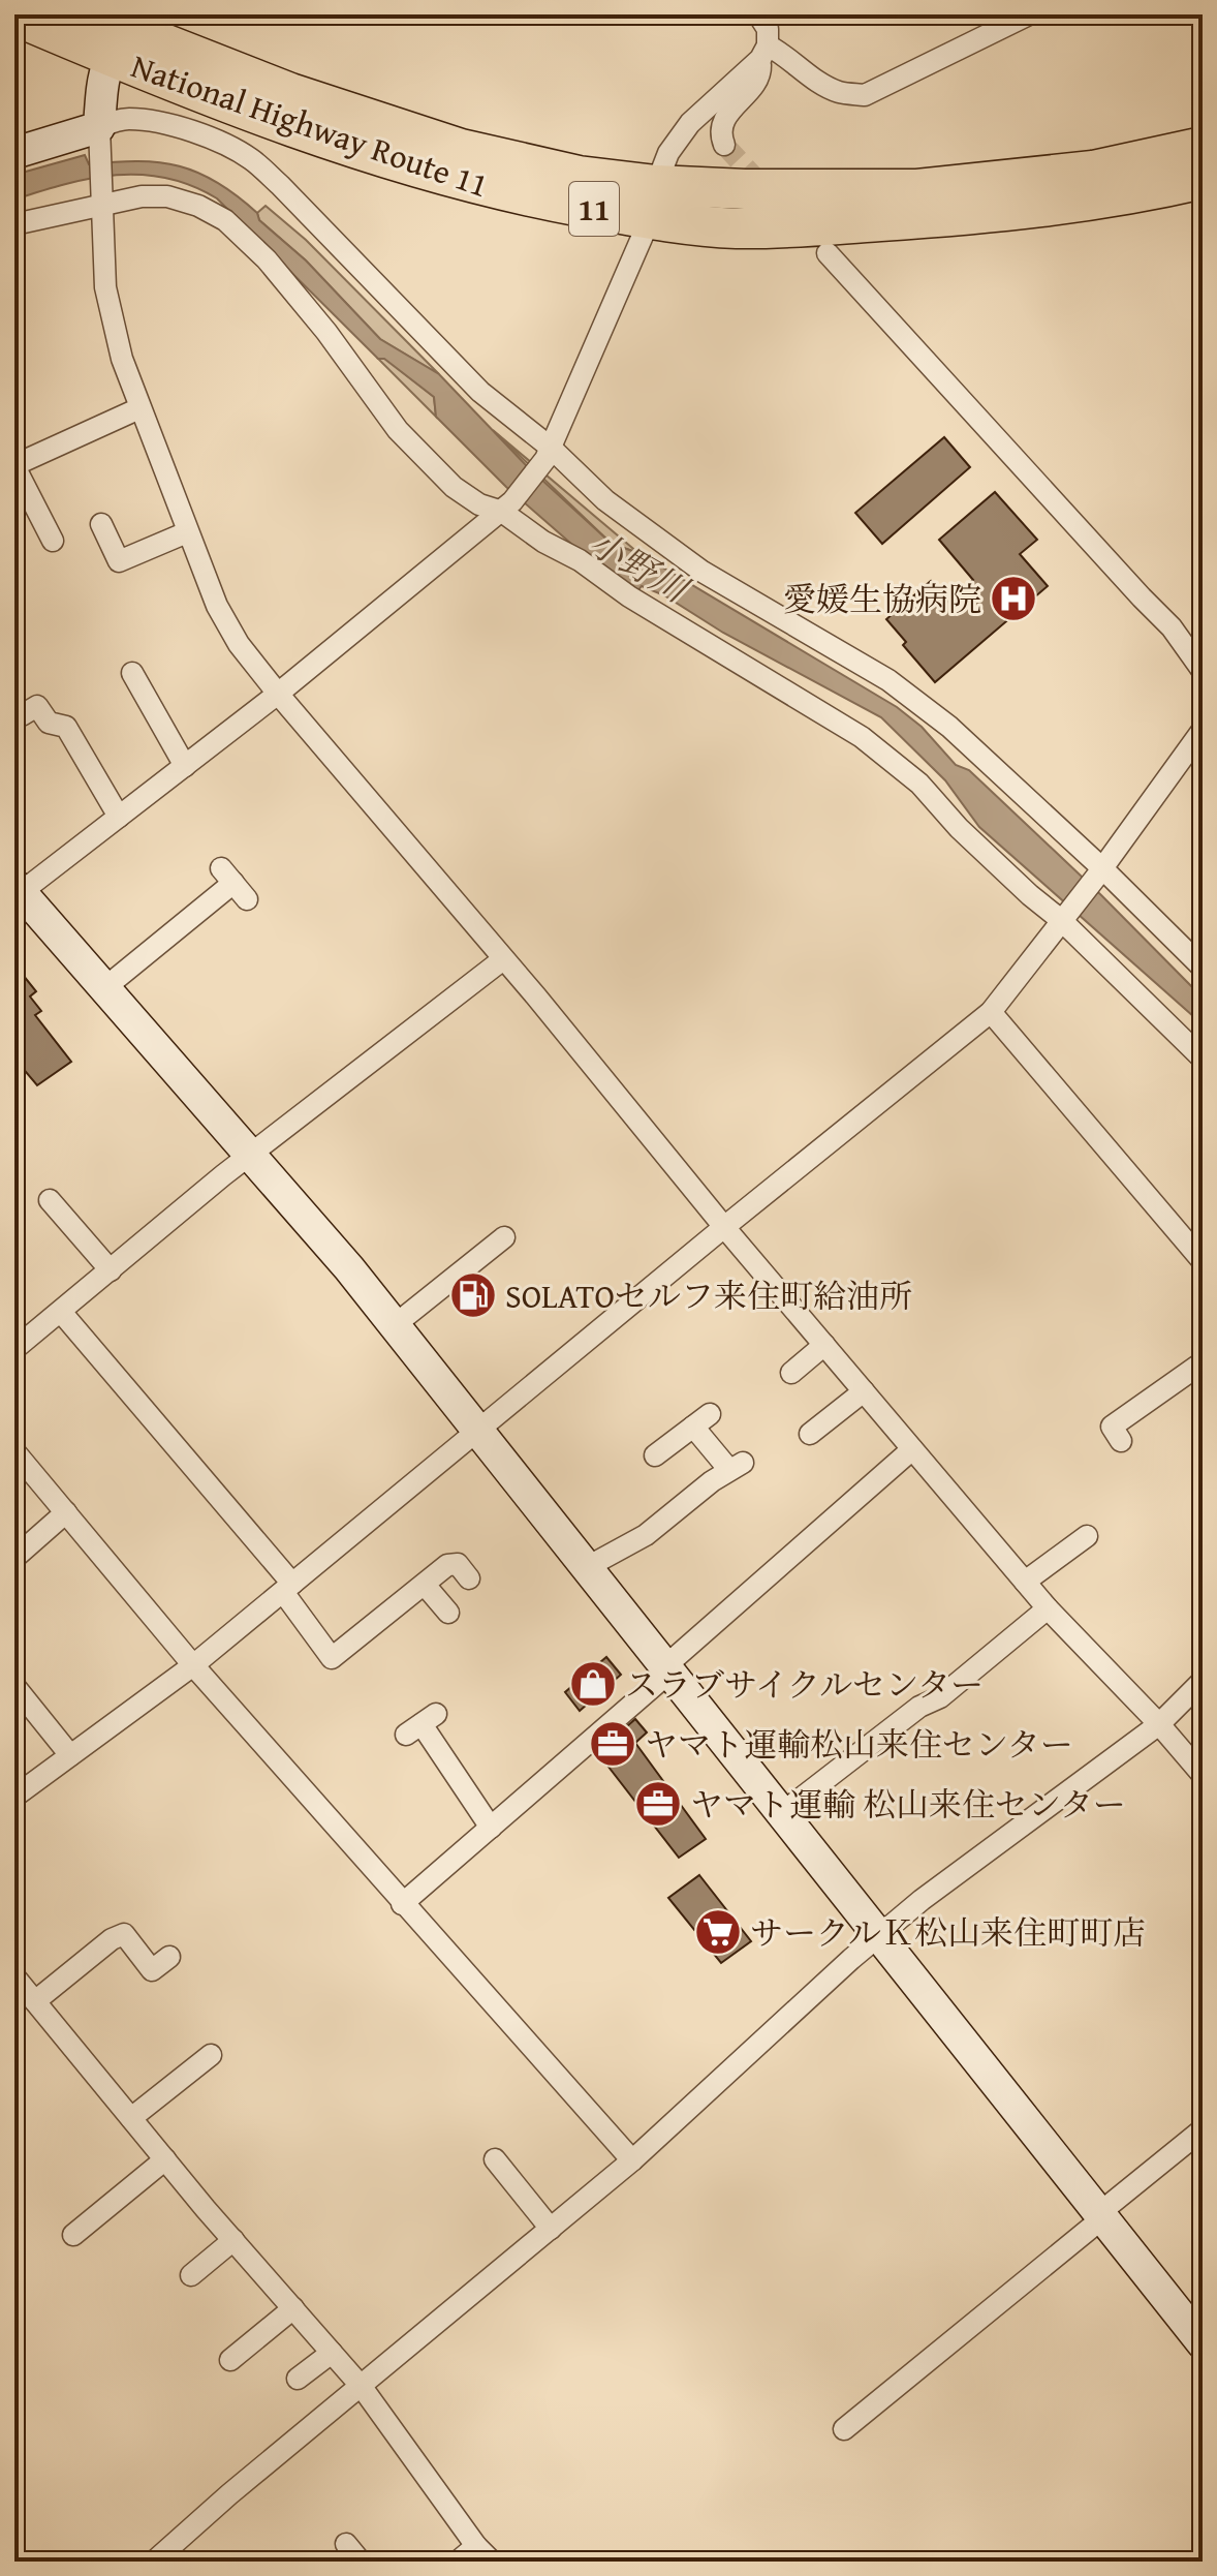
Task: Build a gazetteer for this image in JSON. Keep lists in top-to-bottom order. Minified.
{"streets":{"highway":["National Highway Route 11","11"]},"water":["小野川"],"places":{"hospital":["愛媛生協病院"],"fuel station":["SOLATOセルフ来住町給油所"],"shop":["スラブサイクルセンター"],"office":["ヤマト運輸松山来住センター","ヤマト運輸 松山来住センター"],"supermarket":["サークルＫ松山来住町町店"]}}
